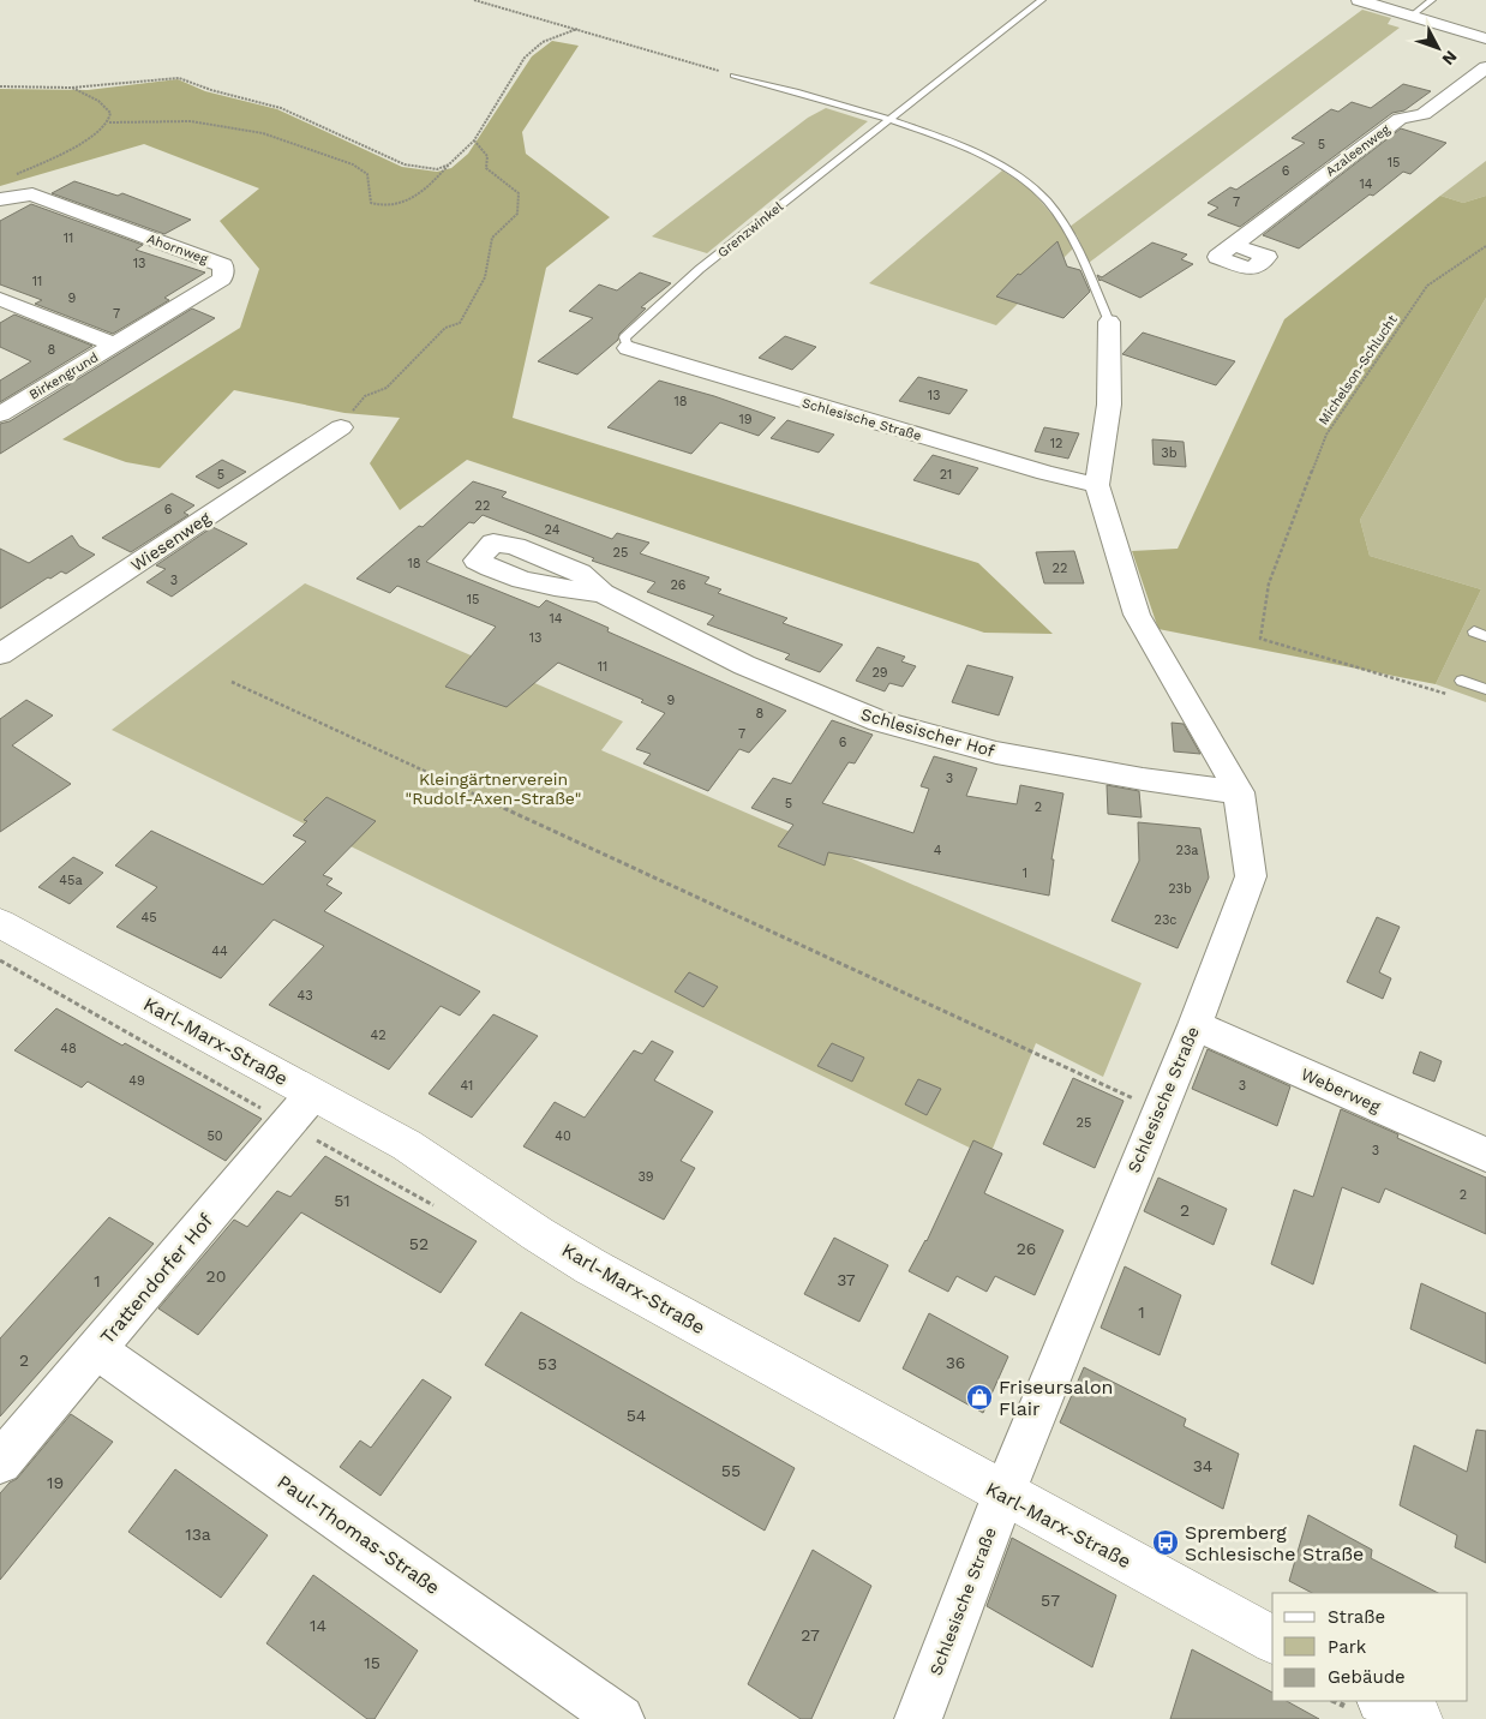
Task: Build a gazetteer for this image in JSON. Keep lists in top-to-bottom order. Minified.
{"streets":{"main road":["Karl-Marx-Straße"],"street":["Azaleenweg","Ahornweg","Birkengrund","Schlesische Straße","Wiesenweg","Schlesischer Hof","Weberweg","Trattendorfer Hof","Paul-Thomas-Straße"],"lane":["Grenzwinkel"],"path":["Michelson-Schlucht"]},"crossings":[["Grenzwinkel","Schlesische Straße"],["Ahornweg","Birkengrund"],["Schlesische Straße","Schlesischer Hof"],["Schlesische Straße","Karl-Marx-Straße"],["Schlesische Straße","Weberweg"],["Karl-Marx-Straße","Trattendorfer Hof"],["Trattendorfer Hof","Paul-Thomas-Straße"]],"parks":["Kleingärtnerverein \"Rudolf-Axen-Straße\""],"places":{"shop":["Friseursalon Flair"],"bus stop":["Spremberg Schlesische Straße"]},"house_numbers":["5","15","6","14","7","11","13","11","9","7","8","13","18","19","12","3b","5","21","22","6","24","25","18","22","3","26","15","14","13","11","29","9","8","7","6","3","5","2","4","23a","1","45a","23b","45","23c","44","43","42","48","49","41","3","25","50","40","3","39","2","51","2","52","26","20","37","1","1","2","36","53","54","34","55","19","13a","57","14","27","15"],"legend":["Straße","Park","Gebäude"],"north":"bottom right"}
